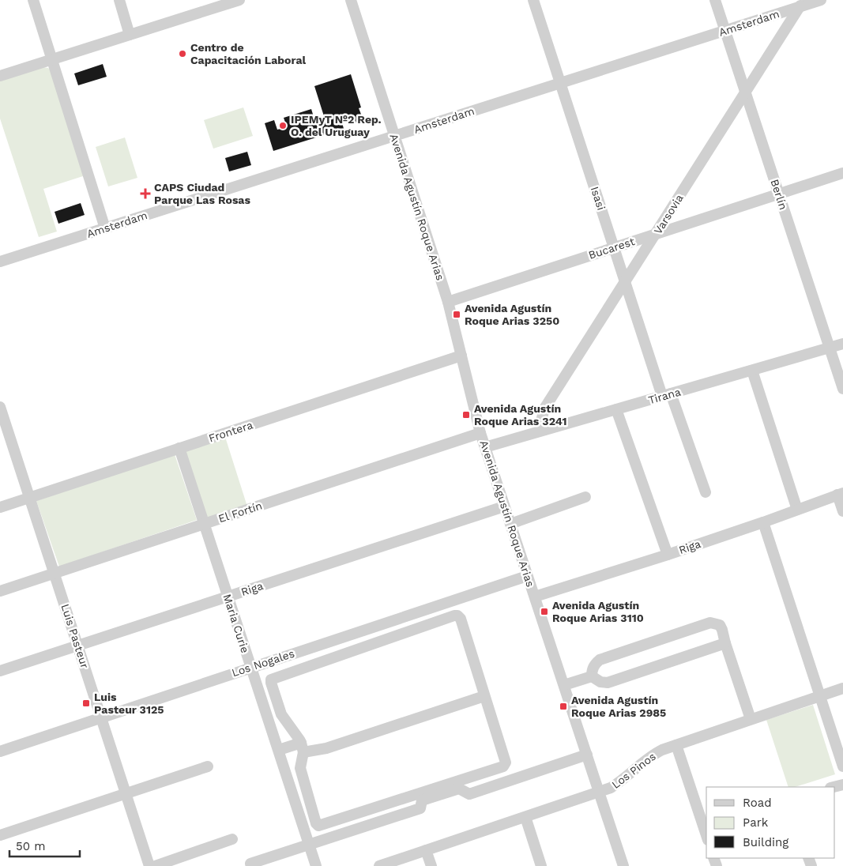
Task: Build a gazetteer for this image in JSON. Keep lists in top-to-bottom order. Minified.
{"streets":{"street":["Amsterdam","Berlín","Isasi","Avenida Agustín Roque Arias","Varsovia","Bucarest","Tirana","Frontera","El Fortín","Riga","Maria Curie","Luis Pasteur","Los Nogales","Los Pinos"]},"crossings":[["Amsterdam","Berlín"],["Amsterdam","Isasi"],["Amsterdam","Avenida Agustín Roque Arias"],["Amsterdam","Varsovia"],["Berlín","Varsovia"],["Berlín","Bucarest"],["Berlín","Tirana"],["Isasi","Varsovia"],["Isasi","Bucarest"],["Isasi","Tirana"],["Avenida Agustín Roque Arias","Bucarest"],["Avenida Agustín Roque Arias","Tirana"],["Avenida Agustín Roque Arias","Frontera"],["Avenida Agustín Roque Arias","El Fortín"],["Avenida Agustín Roque Arias","Riga"],["Avenida Agustín Roque Arias","Los Nogales"],["Avenida Agustín Roque Arias","Los Pinos"],["Varsovia","Bucarest"],["Varsovia","Tirana"],["Frontera","Maria Curie"],["Frontera","Luis Pasteur"],["El Fortín","Maria Curie"],["El Fortín","Luis Pasteur"],["Riga","Maria Curie"],["Riga","Luis Pasteur"],["Maria Curie","Los Nogales"],["Luis Pasteur","Los Nogales"]],"places":{"other":["Centro de Capacitación Laboral","IPEMyT Nº2 Rep. O. del Uruguay"],"health":["CAPS Ciudad Parque Las Rosas"],"transit":["Avenida Agustín Roque Arias 3250","Avenida Agustín Roque Arias 3241","Avenida Agustín Roque Arias 3110","Luis Pasteur 3125","Avenida Agustín Roque Arias 2985"]},"legend":["Road","Park","Building"],"scale_bar":"50 m"}
